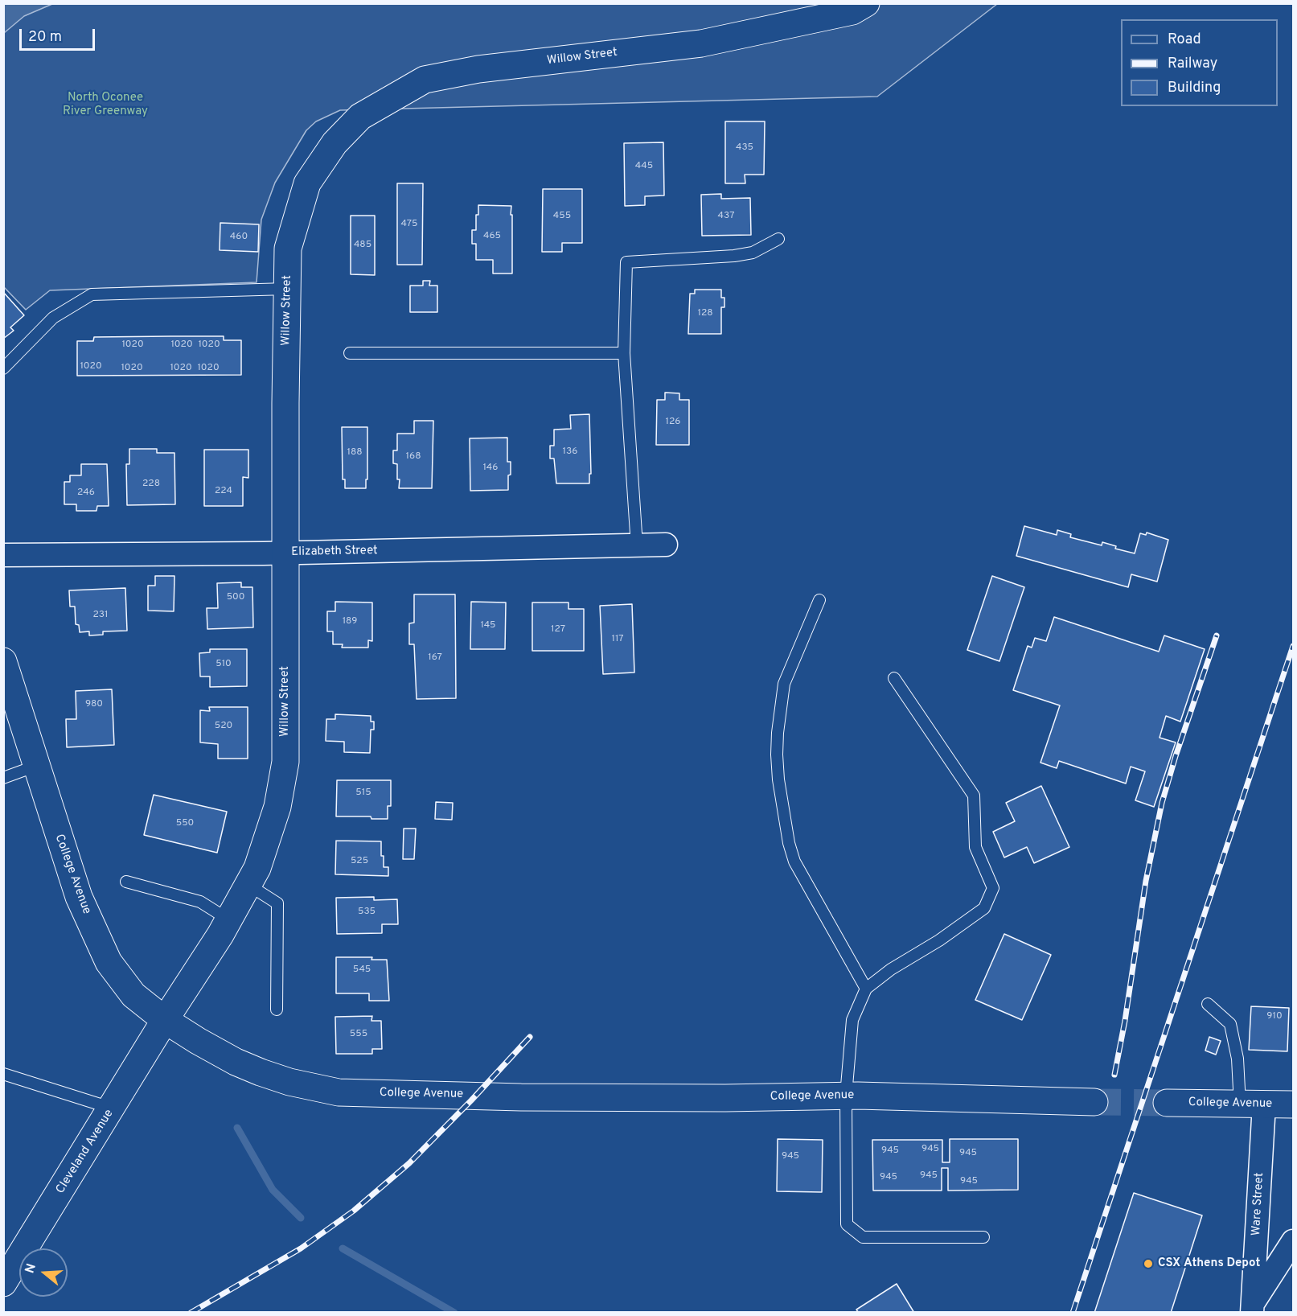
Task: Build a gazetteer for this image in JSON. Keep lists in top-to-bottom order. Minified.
{"streets":{"street":["Willow Street","Elizabeth Street","College Avenue","Cleveland Avenue","Ware Street"]},"crossings":[["Willow Street","Elizabeth Street"],["Willow Street","College Avenue"],["Willow Street","Cleveland Avenue"],["College Avenue","Cleveland Avenue"],["College Avenue","Ware Street"]],"parks":["North Oconee River Greenway"],"places":["CSX Athens Depot"],"house_numbers":["435","445","455","437","475","465","460","485","128","1020","1020","1020","1020","1020","1020","1020","126","136","188","168","146","228","224","246","500","231","189","145","127","117","167","510","980","520","515","550","525","535","545","910","555","945","945","945","945","945","945","945"],"legend":["Road","Railway","Building"],"scale_bar":"20 m","north":"left"}
